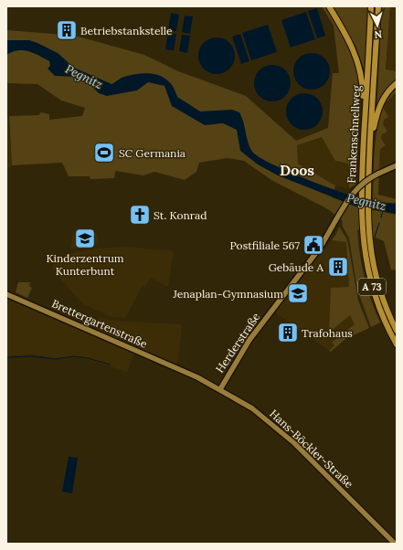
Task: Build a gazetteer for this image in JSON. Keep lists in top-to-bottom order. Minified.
{"streets":{"highway":["Frankenschnellweg","A 73"],"main road":["Brettergartenstraße","Herderstraße","Hans-Böckler-Straße"]},"crossings":[["Brettergartenstraße","Hans-Böckler-Straße"],["Herderstraße","Hans-Böckler-Straße"]],"districts":["Doos"],"water":["Pegnitz"],"places":{"building":["Betriebstankstelle","Gebäude A","Trafohaus"],"sports":["SC Germania"],"church":["St. Konrad"],"school or university":["Kinderzentrum Kunterbunt","Jenaplan-Gymnasium"],"public building":["Postfiliale 567"]},"north":"bottom"}
